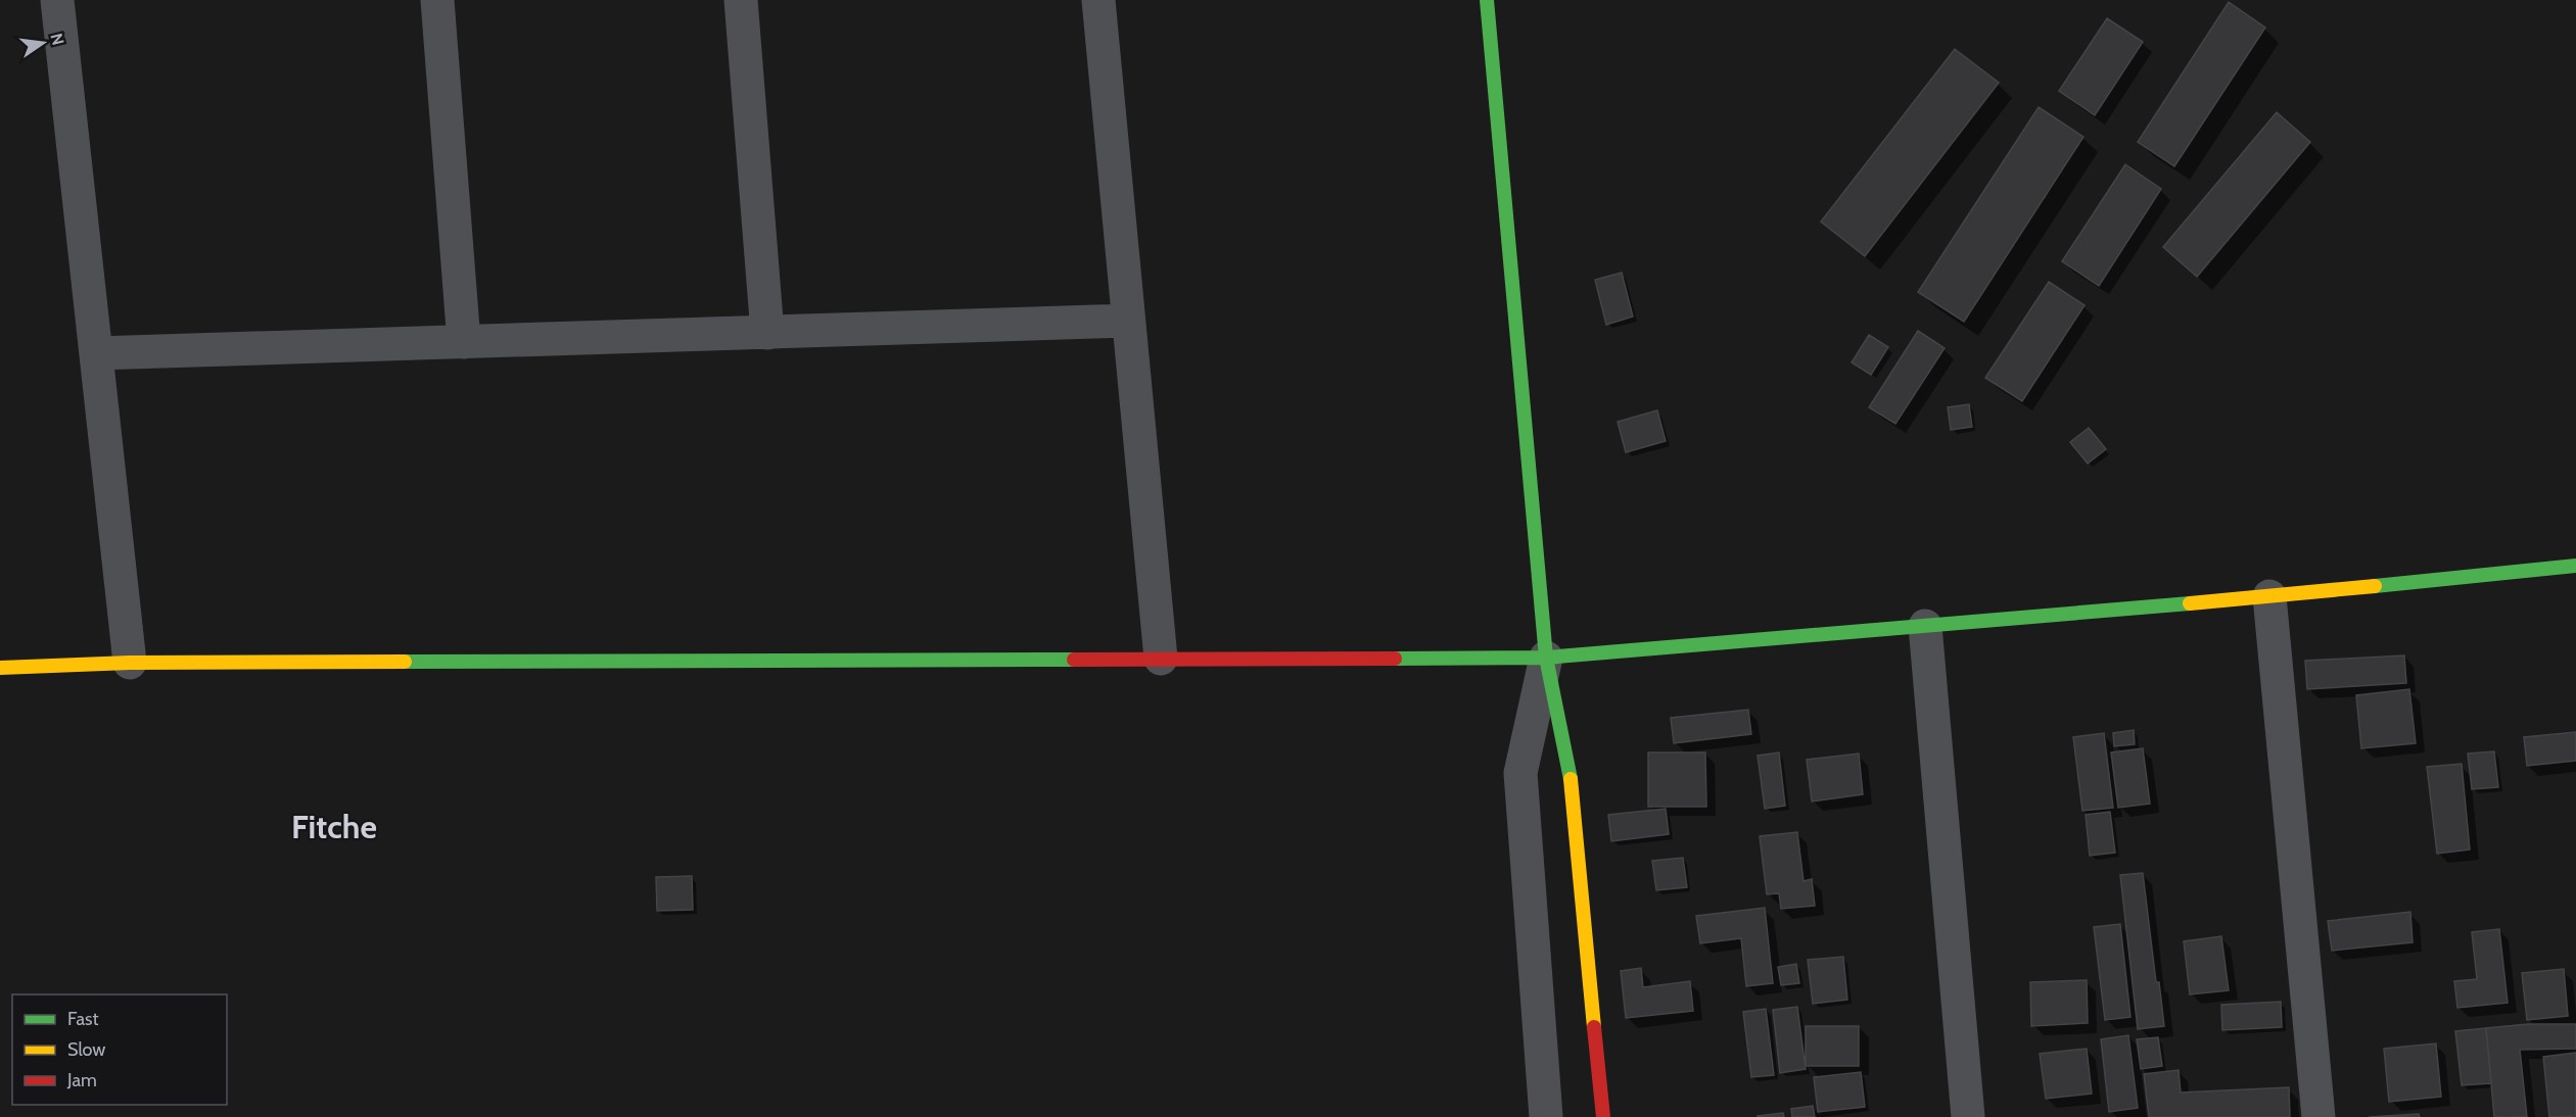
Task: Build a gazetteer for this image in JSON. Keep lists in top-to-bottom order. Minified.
{"districts":["Fitche"],"legend":["Fast","Slow","Jam"],"north":"right"}
